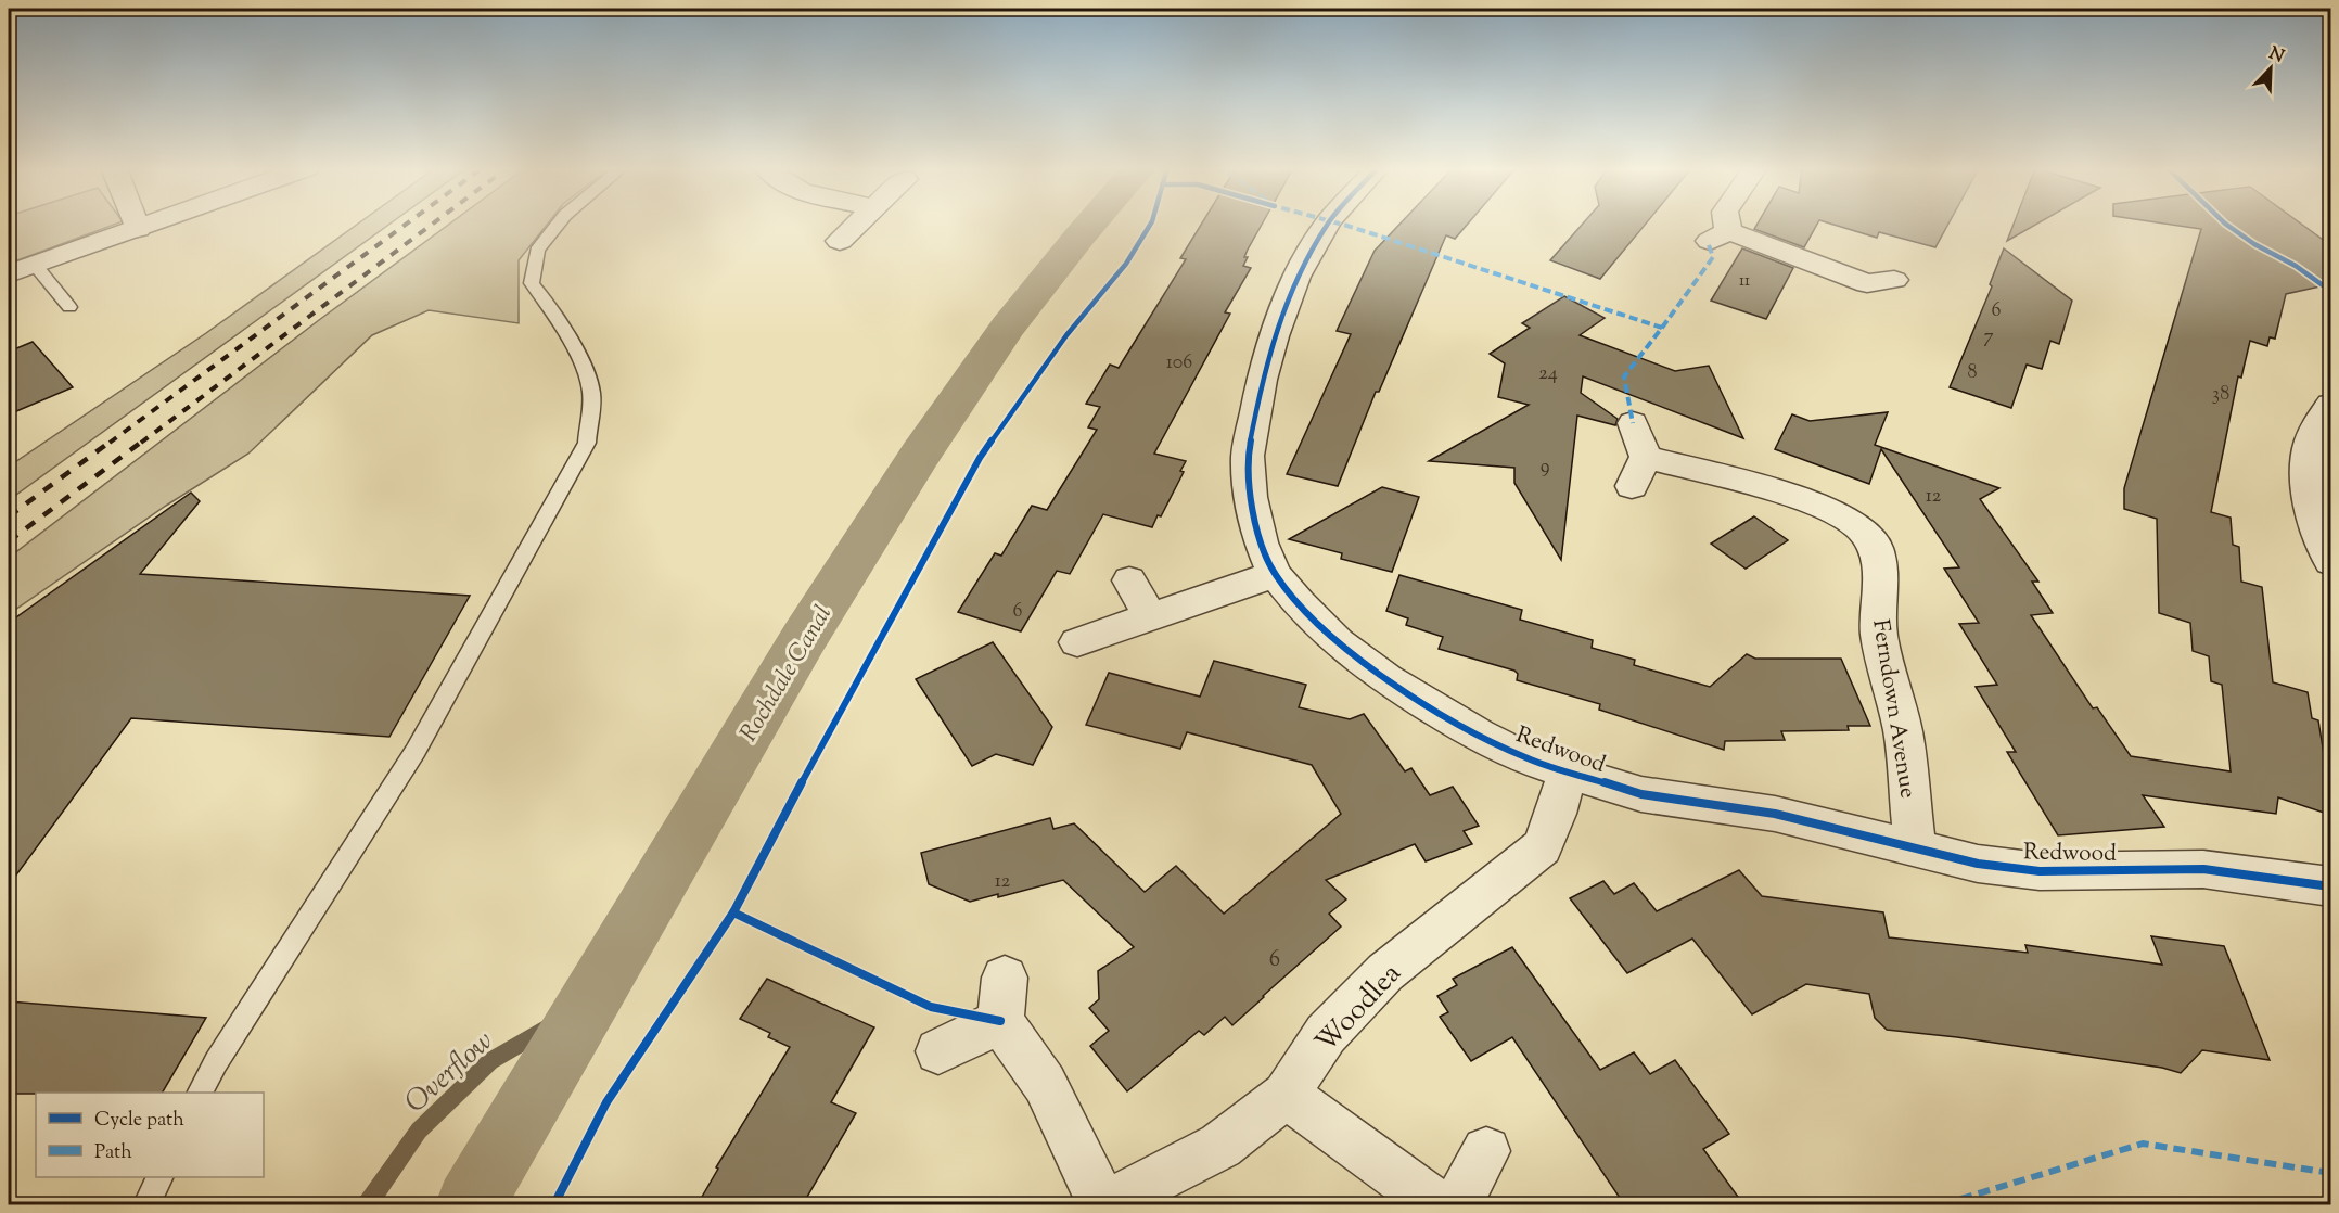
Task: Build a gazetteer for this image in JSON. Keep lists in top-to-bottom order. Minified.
{"streets":{"street":["Ferndown Avenue","Redwood","Woodlea"]},"crossings":[["Ferndown Avenue","Redwood"],["Redwood","Woodlea"]],"water":["Rochdale Canal","Overflow"],"house_numbers":["11","6","7","106","8","24","38","9","12","6","12","6"],"legend":["Cycle path","Path"],"north":"top right"}
